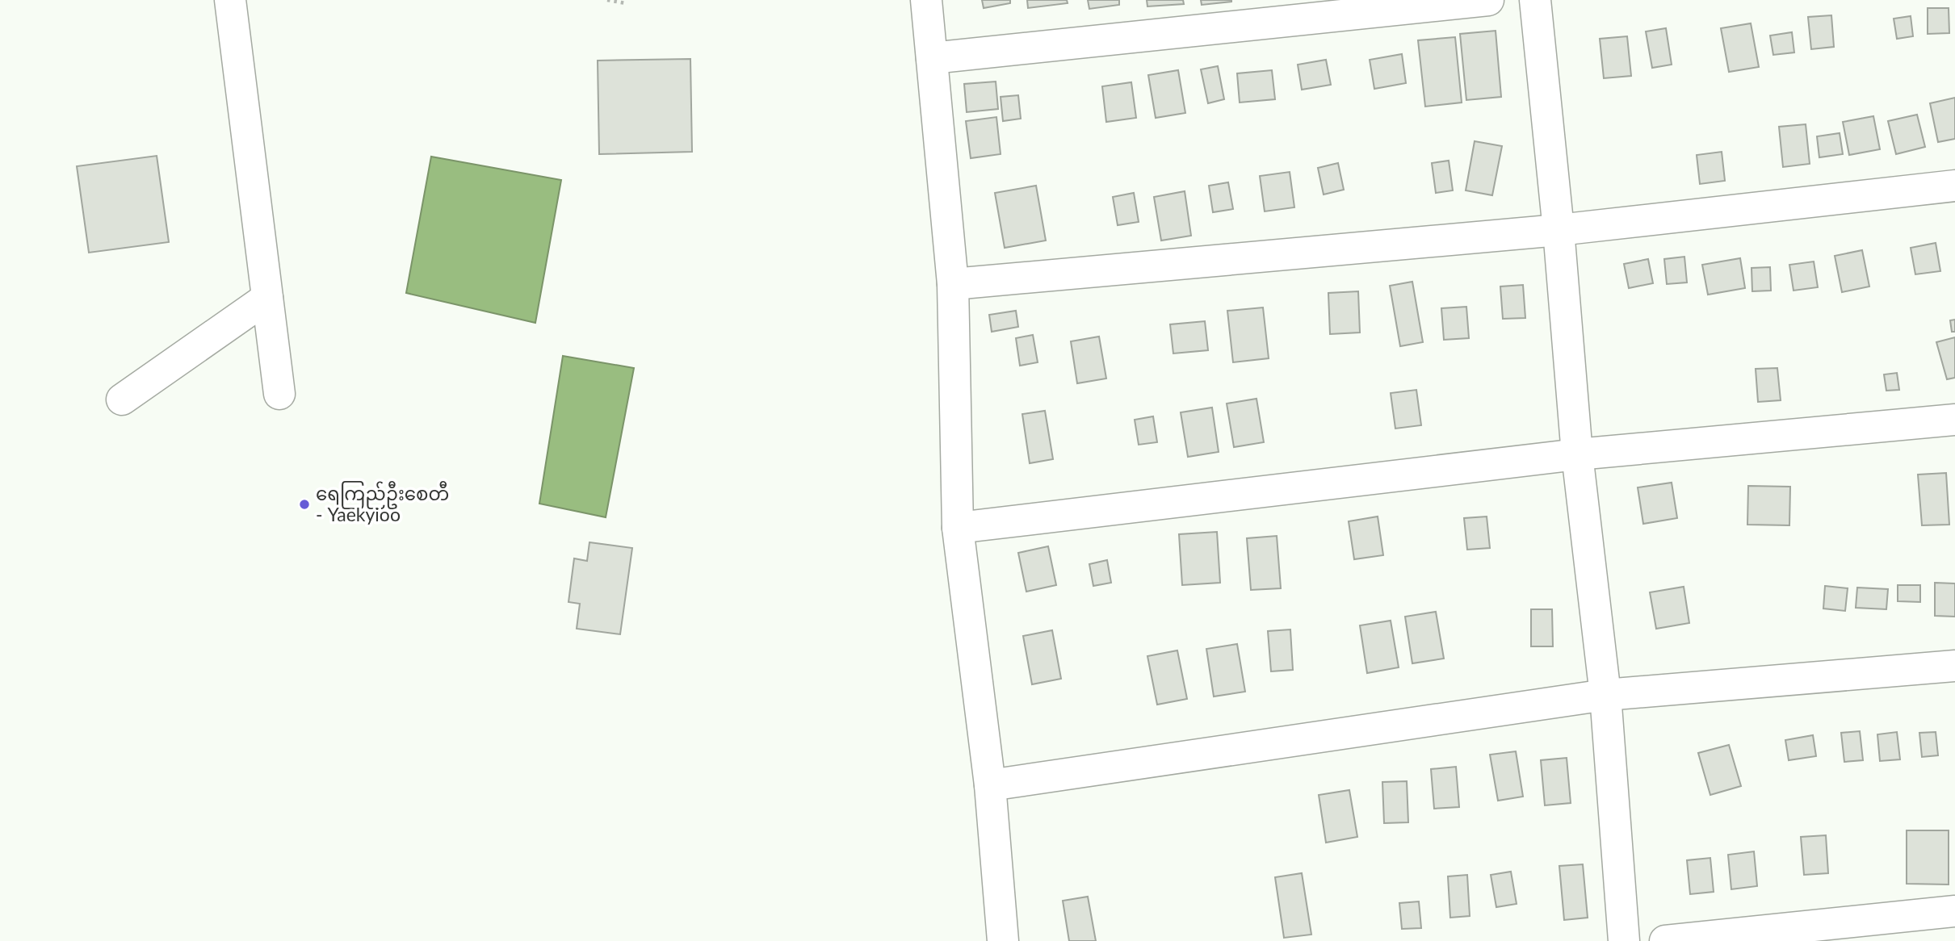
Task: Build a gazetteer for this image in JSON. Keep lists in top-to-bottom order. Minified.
{"places":["ရေကြည်ဦးစေတီ - Yaekyioo"]}
